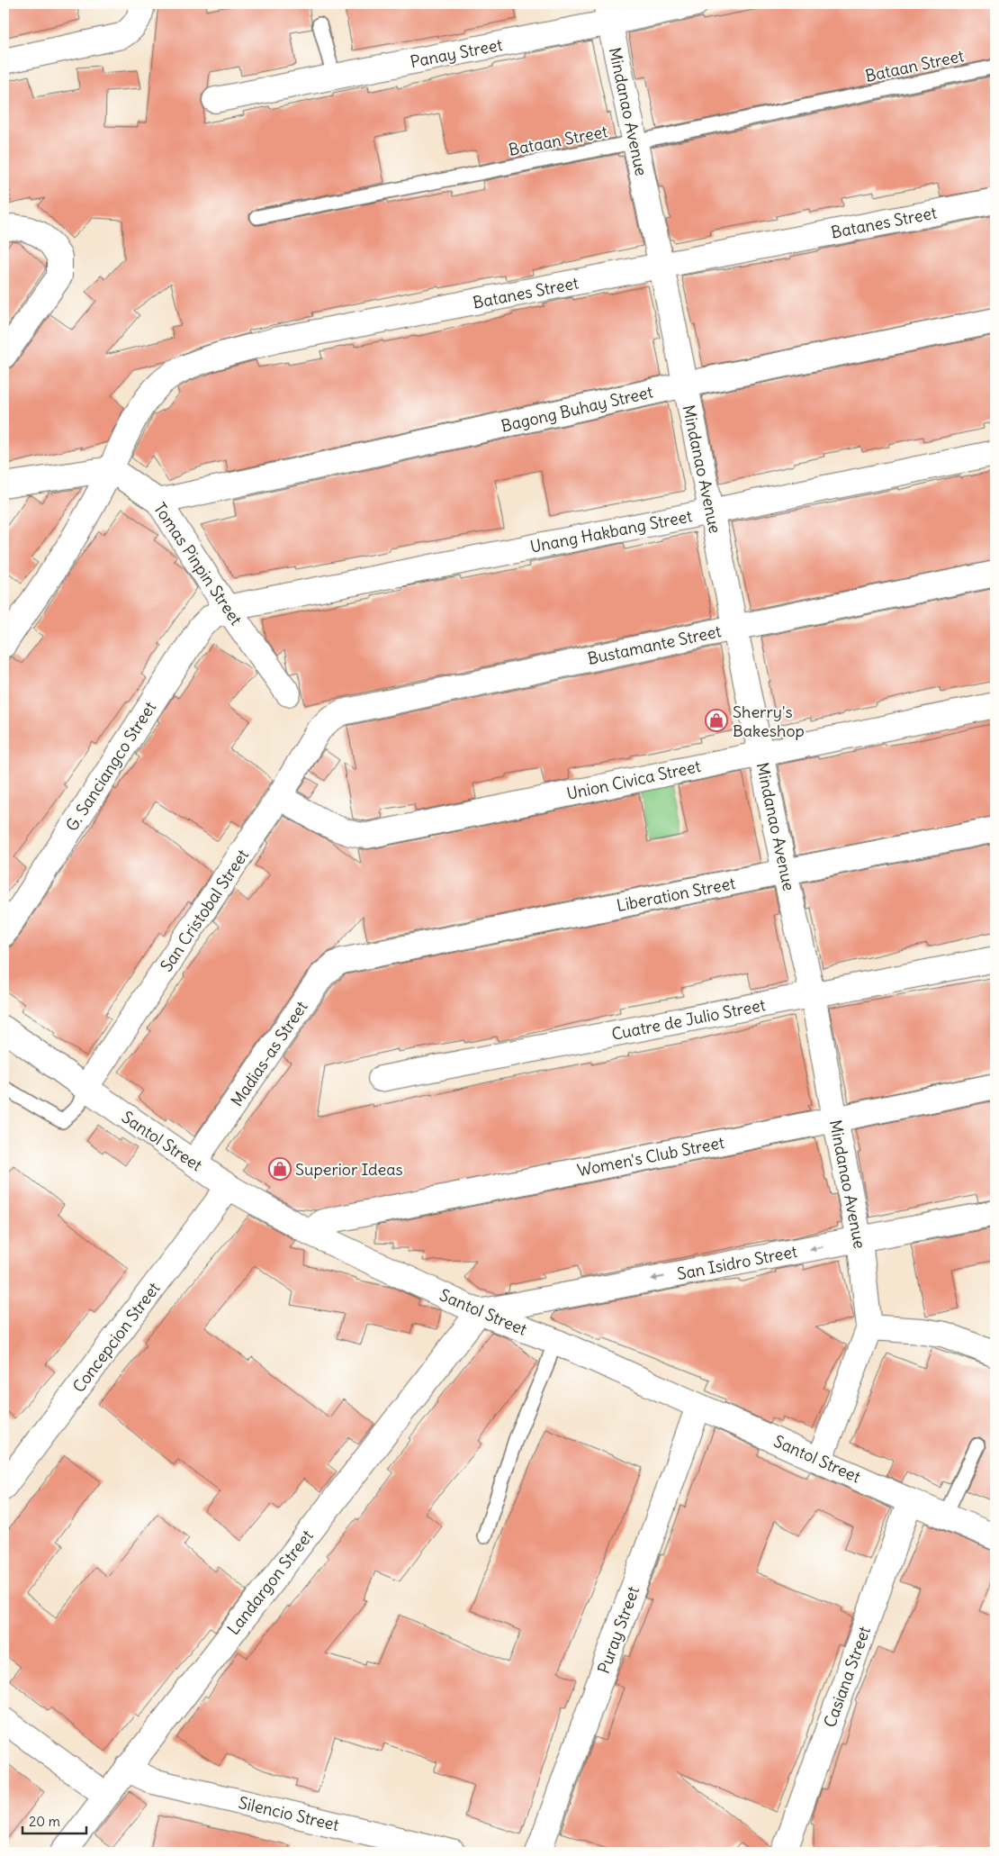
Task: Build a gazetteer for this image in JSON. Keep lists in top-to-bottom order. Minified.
{"streets":{"street":["Panay Street","Mindanao Avenue","Batanes Street","Bagong Buhay Street","Unang Hakbang Street","Tomas Pinpin Street","Bustamante Street","G. Sanciangco Street","Union Civica Street","Liberation Street","San Cristobal Street","Cuatre de Julio Street","Madias-as Street","Santol Street","Women's Club Street","San Isidro Street","Concepcion Street","Landargon Street","Puray Street","Casiana Street","Silencio Street"],"lane":["Bataan Street"]},"crossings":[["Panay Street","Mindanao Avenue"],["Bataan Street","Mindanao Avenue"],["Mindanao Avenue","Batanes Street"],["Mindanao Avenue","Bagong Buhay Street"],["Mindanao Avenue","Unang Hakbang Street"],["Mindanao Avenue","Bustamante Street"],["Mindanao Avenue","Union Civica Street"],["Mindanao Avenue","Liberation Street"],["Mindanao Avenue","Cuatre de Julio Street"],["Mindanao Avenue","Santol Street"],["Mindanao Avenue","Women's Club Street"],["Mindanao Avenue","San Isidro Street"],["Batanes Street","Tomas Pinpin Street"],["Bagong Buhay Street","Tomas Pinpin Street"],["Unang Hakbang Street","Tomas Pinpin Street"],["Unang Hakbang Street","G. Sanciangco Street"],["Tomas Pinpin Street","G. Sanciangco Street"],["Bustamante Street","San Cristobal Street"],["Union Civica Street","San Cristobal Street"],["Liberation Street","Madias-as Street"],["San Cristobal Street","Santol Street"],["Madias-as Street","Santol Street"],["Santol Street","Women's Club Street"],["Santol Street","San Isidro Street"],["Santol Street","Concepcion Street"],["Santol Street","Landargon Street"],["Santol Street","Puray Street"],["Santol Street","Casiana Street"],["San Isidro Street","Landargon Street"],["Landargon Street","Silencio Street"]],"one_way":["San Isidro Street"],"places":{"shop":["Sherry's Bakeshop","Superior Ideas"]},"scale_bar":"20 m"}
